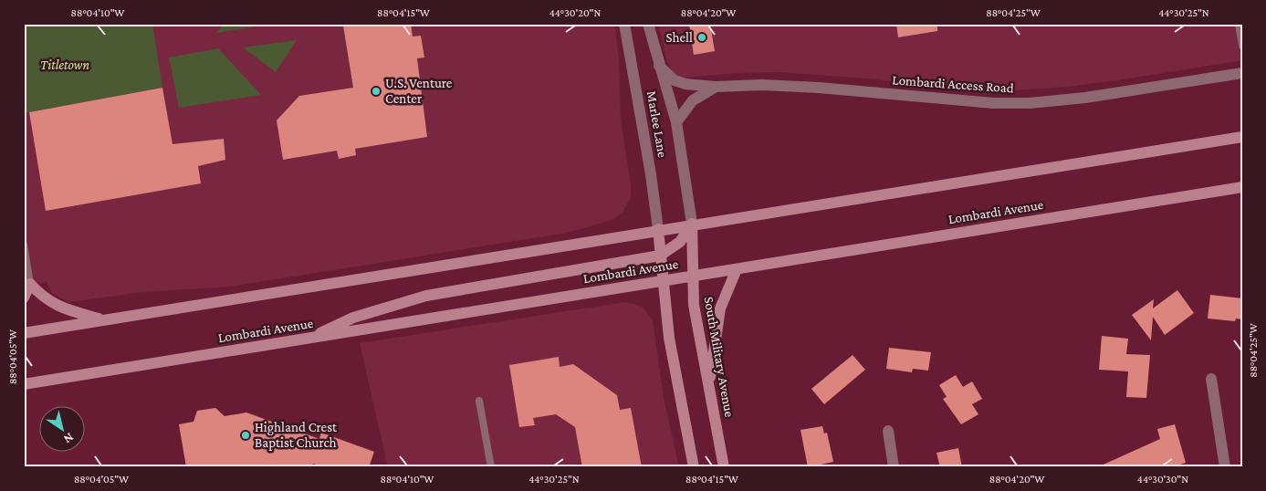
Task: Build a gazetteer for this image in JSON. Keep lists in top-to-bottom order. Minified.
{"streets":{"main road":["Lombardi Avenue","South Military Avenue"],"street":["Lombardi Access Road","Marlee Lane"]},"crossings":[["Lombardi Access Road","Marlee Lane"],["Marlee Lane","South Military Avenue"],["Lombardi Avenue","South Military Avenue"]],"parks":["Titletown"],"places":["Shell","U.S. Venture Center","Highland Crest Baptist Church"],"north":"bottom right","coordinates":["88°04'10\"W","88°04'15\"W","44°30'20\"N","88°04'20\"W","88°04'25\"W","44°30'25\"N","88°04'05\"W","44°30'30\"N"]}
